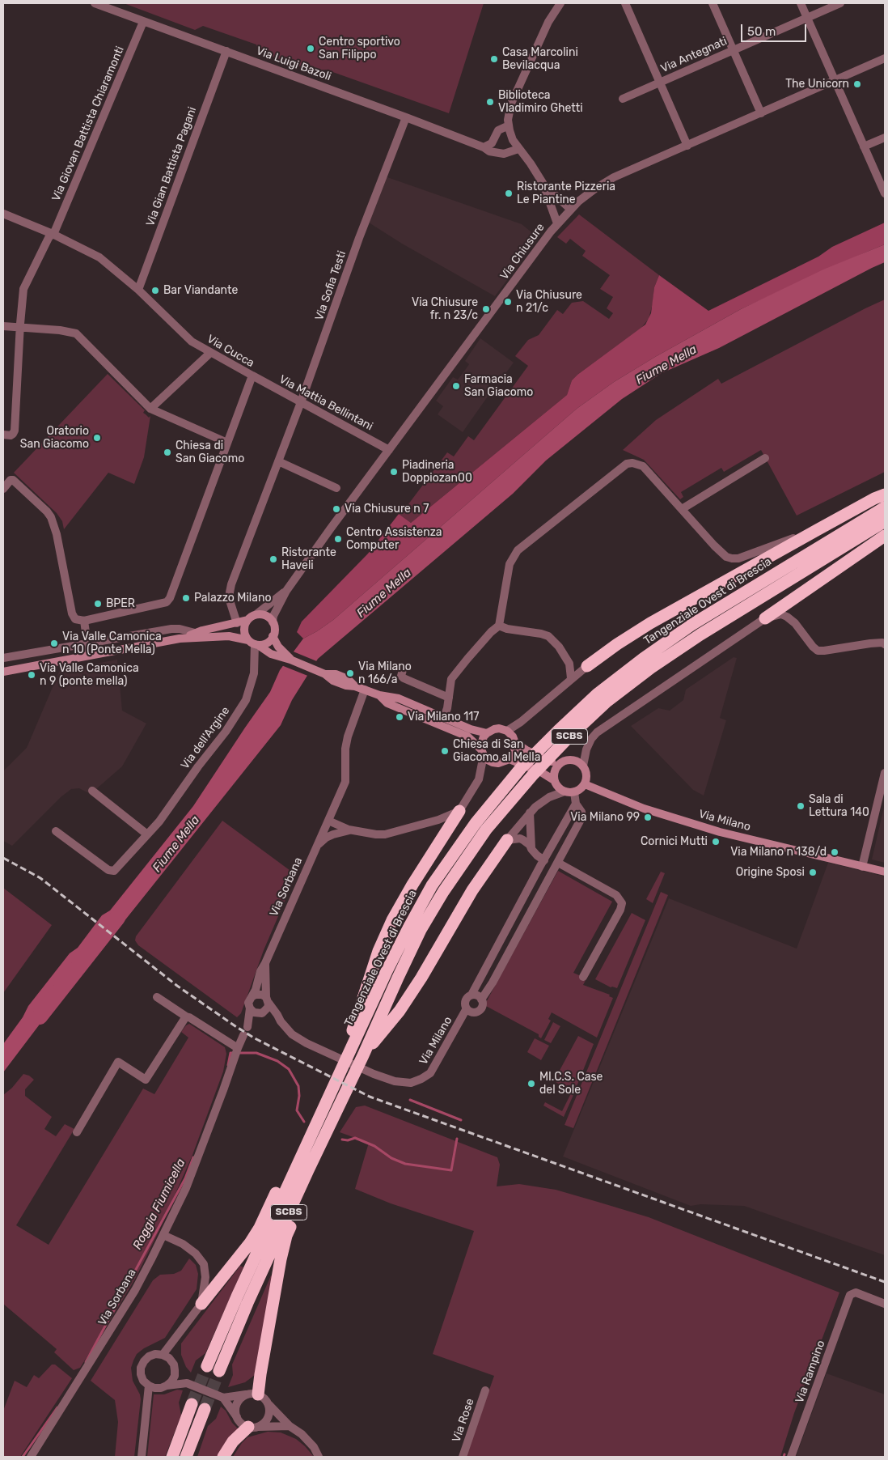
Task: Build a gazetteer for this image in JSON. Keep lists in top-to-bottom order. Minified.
{"streets":{"highway":["Tangenziale Ovest di Brescia","SCBS"],"main road":["Via Milano"],"street":["Via Antegnati","Via Luigi Bazoli","Via Giovan Battista Chiaramonti","Via Gian Battista Pagani","Via Chiusure","Via Sofia Testi","Via Cucca","Via Mattia Bellintani","Via dell'Argine","Via Sorbana","Via Rampino","Via Rose"]},"crossings":[["Via Luigi Bazoli","Via Giovan Battista Chiaramonti"],["Via Luigi Bazoli","Via Gian Battista Pagani"],["Via Luigi Bazoli","Via Sofia Testi"],["Via Giovan Battista Chiaramonti","Via Cucca"],["Via Gian Battista Pagani","Via Cucca"],["Via Chiusure","Via Mattia Bellintani"],["Via Chiusure","Via dell'Argine"],["Via Sofia Testi","Via Mattia Bellintani"],["Via Cucca","Via Mattia Bellintani"]],"water":["Fiume Mella","Roggia Fiumicella"],"places":["Centro sportivo San Filippo","Casa Marcolini Bevilacqua","The Unicorn","Biblioteca Vladimiro Ghetti","Ristorante Pizzeria Le Piantine","Bar Viandante","Via Chiusure n 21/c","Via Chiusure fr. n 23/c","Farmacia San Giacomo","Oratorio San Giacomo","Chiesa di San Giacomo","Piadineria Doppiozan00","Via Chiusure n 7","Centro Assistenza Computer","Ristorante Haveli","Palazzo Milano","BPER","Via Valle Camonica n 10 (Ponte Mella)","Via Milano n 166/a","Via Valle Camonica n 9 (ponte mella)","Via Milano 117","Chiesa di San Giacomo al Mella","Sala di Lettura 140","Via Milano 99","Cornici Mutti","Via Milano n 138/d","Origine Sposi","MI.C.S. Case del Sole"],"scale_bar":"50 m"}
